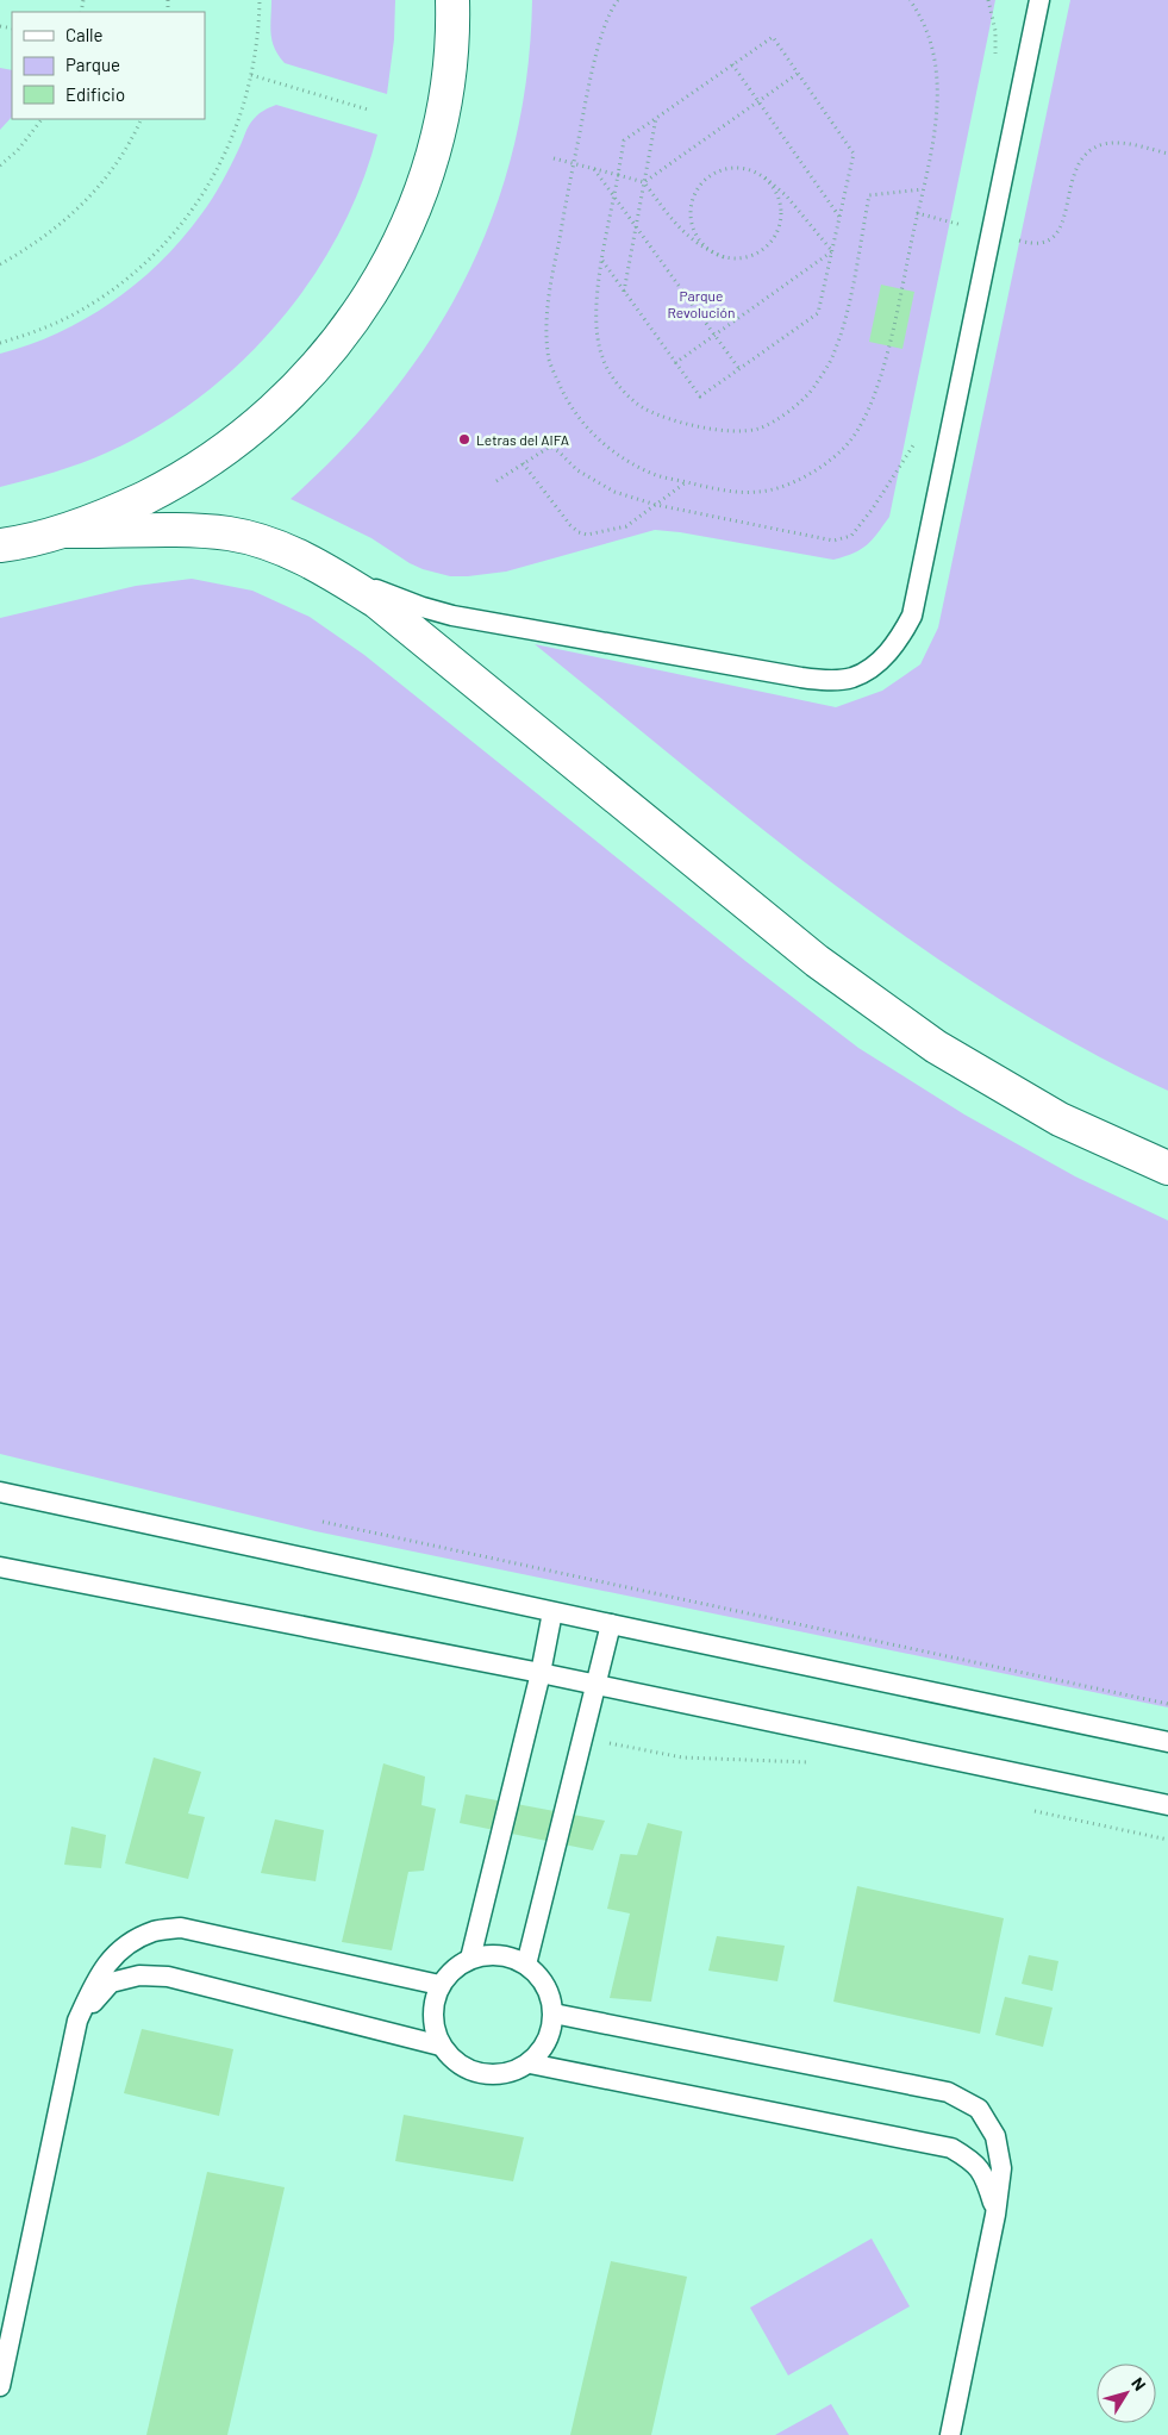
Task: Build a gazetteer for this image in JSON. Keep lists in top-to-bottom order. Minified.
{"parks":["Parque Revolución"],"places":["Letras del AIFA"],"legend":["Calle","Parque","Edificio"],"north":"top right"}
